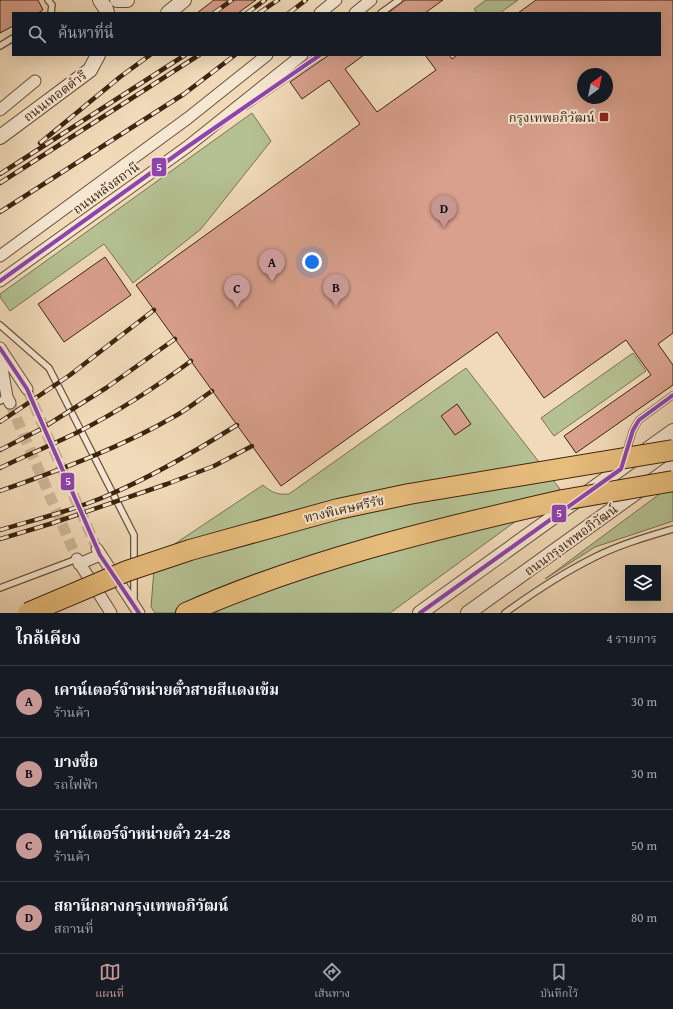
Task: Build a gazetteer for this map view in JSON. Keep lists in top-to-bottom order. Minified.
{"streets":{"highway":["ทางพิเศษศรีรัช"],"street":["ถนนเทอดดำริ","ถนนหลังสถานี","ถนนกรุงเทพอภิวัฒน์"]},"places":{"transit":["กรุงเทพอภิวัฒน์"]},"lines":["transit line 5"],"north":"top right","page":{"search":"ค้นหาที่นี่","pins":["D","A","B","C"],"heading":["ใกล้เคียง","4 รายการ"],"list":[{"mark":"A","name":"เคาน์เตอร์จำหน่ายตั๋วสายสีแดงเข้ม","note":"ร้านค้า","value":"30 m"},{"mark":"B","name":"บางซื่อ","note":"รถไฟฟ้า","value":"30 m"},{"mark":"C","name":"เคาน์เตอร์จำหน่ายตั๋ว 24-28","note":"ร้านค้า","value":"50 m"},{"mark":"D","name":"สถานีกลางกรุงเทพอภิวัฒน์","note":"สถานที่","value":"80 m"}],"nav":["แผนที่","เส้นทาง","บันทึกไว้"]}}
